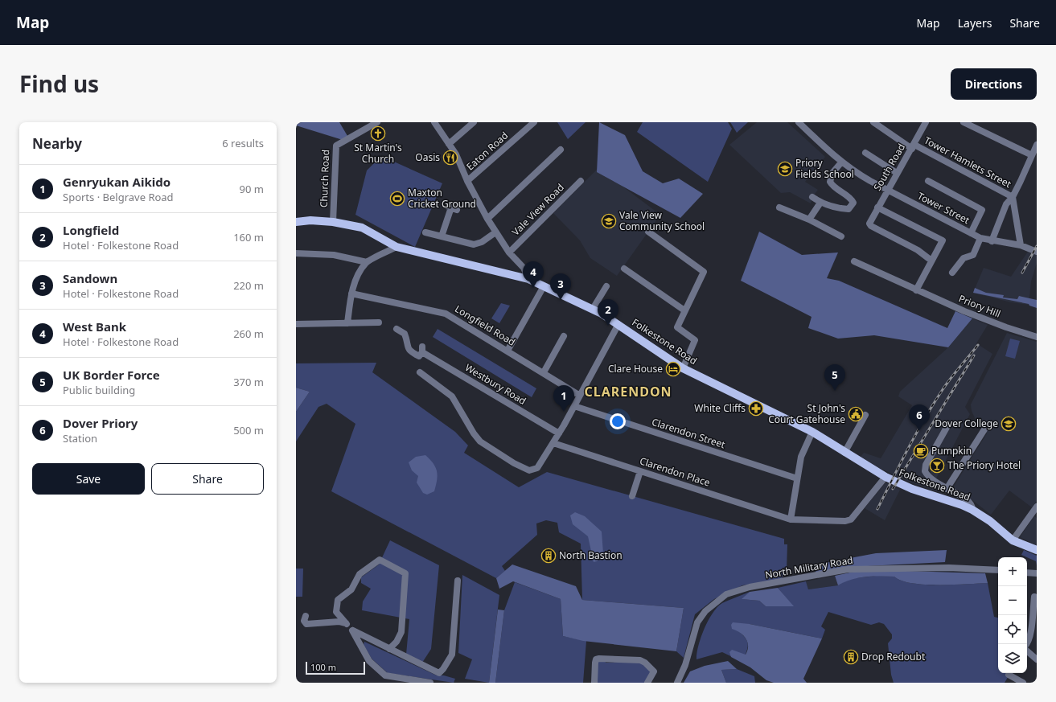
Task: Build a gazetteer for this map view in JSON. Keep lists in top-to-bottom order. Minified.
{"streets":{"main road":["Folkestone Road"],"street":["Eaton Road","Tower Hamlets Street","South Road","Church Road","Tower Street","Vale View Road","Priory Hill","Longfield Road","Westbury Road","Clarendon Street","Clarendon Place","North Military Road"]},"crossings":[["Tower Hamlets Street","South Road"],["South Road","Tower Street"],["Church Road","Folkestone Road"],["Folkestone Road","Clarendon Place"]],"districts":["CLARENDON"],"places":{"church":["St Martin's Church"],"restaurant":["Oasis"],"school or university":["Priory Fields School","Vale View Community School","Dover College"],"sports":["Maxton Cricket Ground"],"hotel":["Clare House"],"pharmacy":["White Cliffs"],"public building":["St John's Court Gatehouse"],"cafe":["Pumpkin"],"bar":["The Priory Hotel"],"building":["North Bastion","Drop Redoubt"]},"scale_bar":"100 m","page":{"header":"Map","nav":["Map","Layers","Share"],"title":"Find us","buttons":["Directions",["Save","Share"]],"heading":["Nearby","6 results"],"list":[{"mark":"1","name":"Genryukan Aikido","note":"Sports · Belgrave Road","value":"90 m"},{"mark":"2","name":"Longfield","note":"Hotel · Folkestone Road","value":"160 m"},{"mark":"3","name":"Sandown","note":"Hotel · Folkestone Road","value":"220 m"},{"mark":"4","name":"West Bank","note":"Hotel · Folkestone Road","value":"260 m"},{"mark":"5","name":"UK Border Force","note":"Public building","value":"370 m"},{"mark":"6","name":"Dover Priory","note":"Station","value":"500 m"}],"pins":["4","3","2","5","1","6"],"map_buttons":["+","−"],"scale":"100 m"}}
